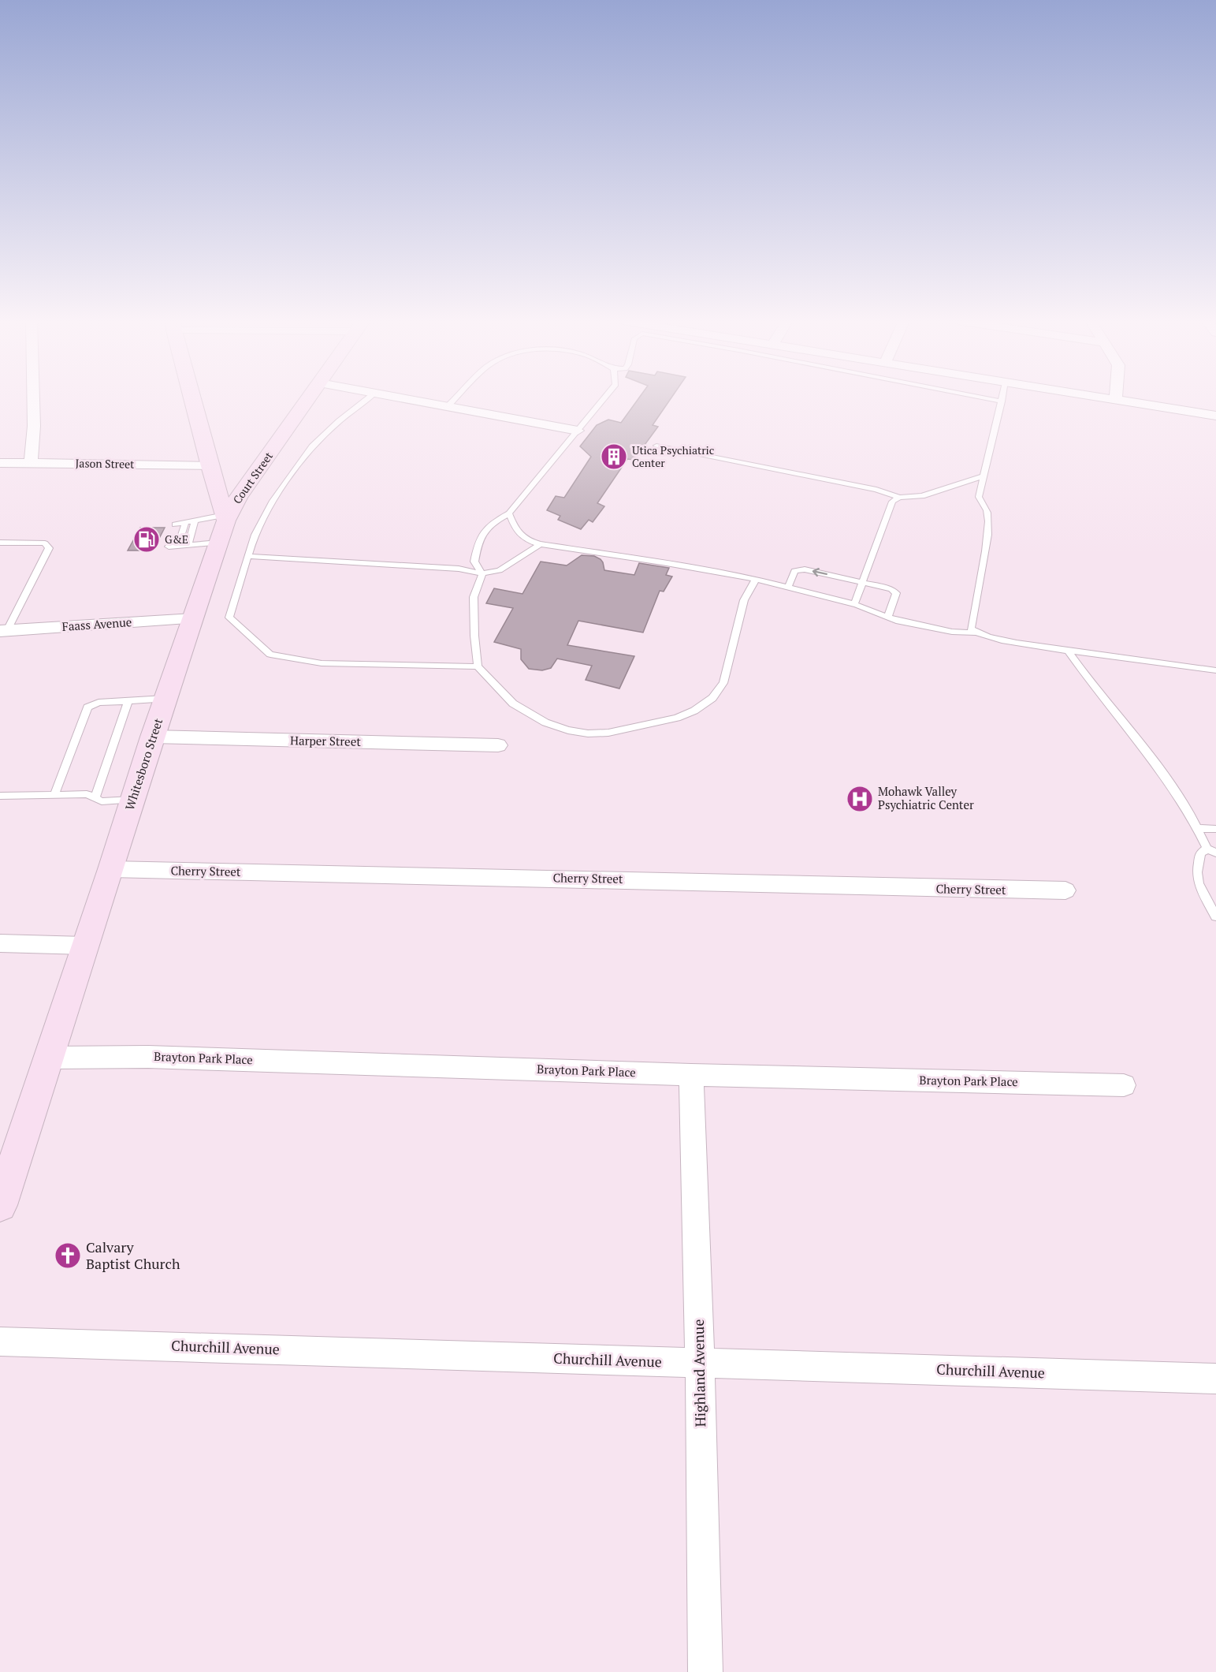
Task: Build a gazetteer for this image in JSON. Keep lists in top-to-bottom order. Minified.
{"streets":{"street":["Jason Street","Court Street","Faass Avenue","Harper Street","Whitesboro Street","Cherry Street","Brayton Park Place","Churchill Avenue","Highland Avenue"]},"crossings":[["Court Street","Whitesboro Street"],["Faass Avenue","Whitesboro Street"],["Harper Street","Whitesboro Street"],["Whitesboro Street","Cherry Street"],["Whitesboro Street","Brayton Park Place"],["Brayton Park Place","Highland Avenue"],["Churchill Avenue","Highland Avenue"]],"places":{"building":["Utica Psychiatric Center"],"fuel station":["G&E"],"hospital":["Mohawk Valley Psychiatric Center"],"church":["Calvary Baptist Church"]}}
